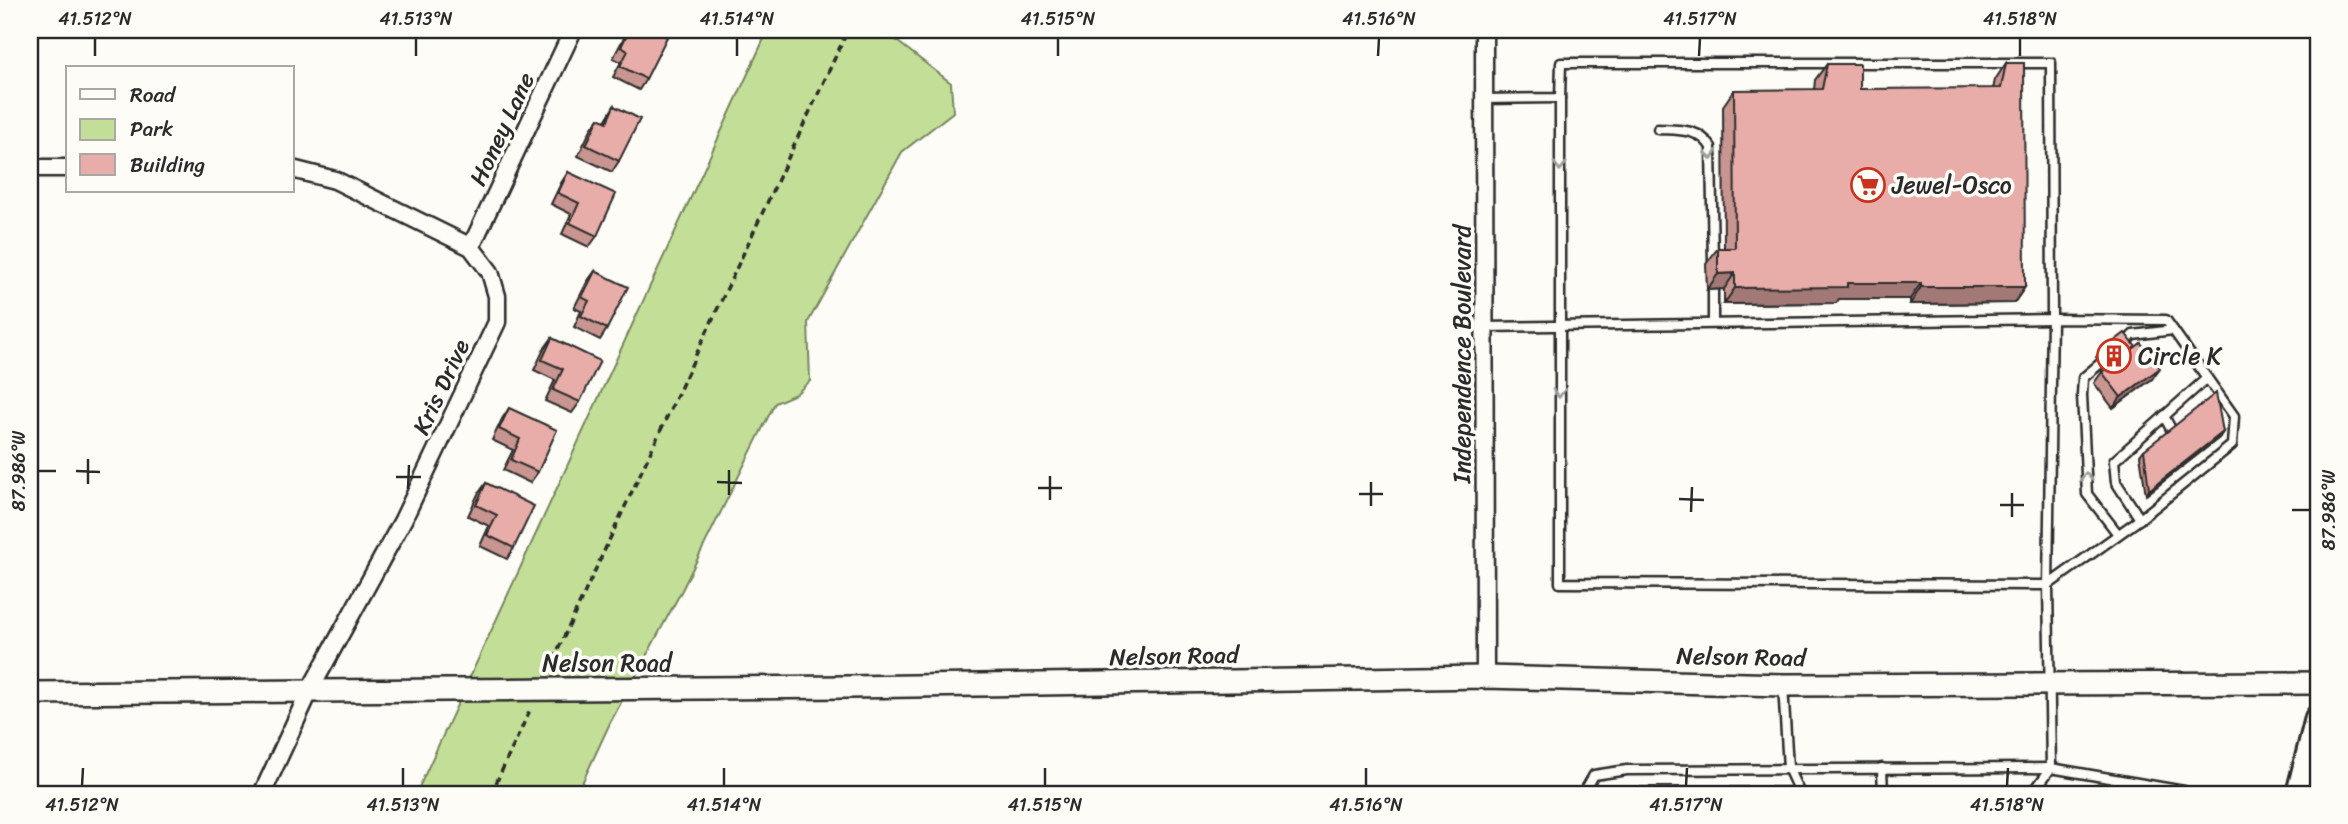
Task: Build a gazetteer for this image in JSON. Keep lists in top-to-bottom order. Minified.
{"streets":{"street":["Honey Lane","Independence Boulevard","Kris Drive","Nelson Road"]},"crossings":[["Honey Lane","Kris Drive"],["Independence Boulevard","Nelson Road"],["Kris Drive","Nelson Road"]],"places":{"supermarket":["Jewel-Osco"],"building":["Circle K"]},"legend":["Road","Park","Building"],"coordinates":["41.512°N","41.513°N","41.514°N","41.515°N","41.516°N","41.517°N","41.518°N","87.986°W"]}
